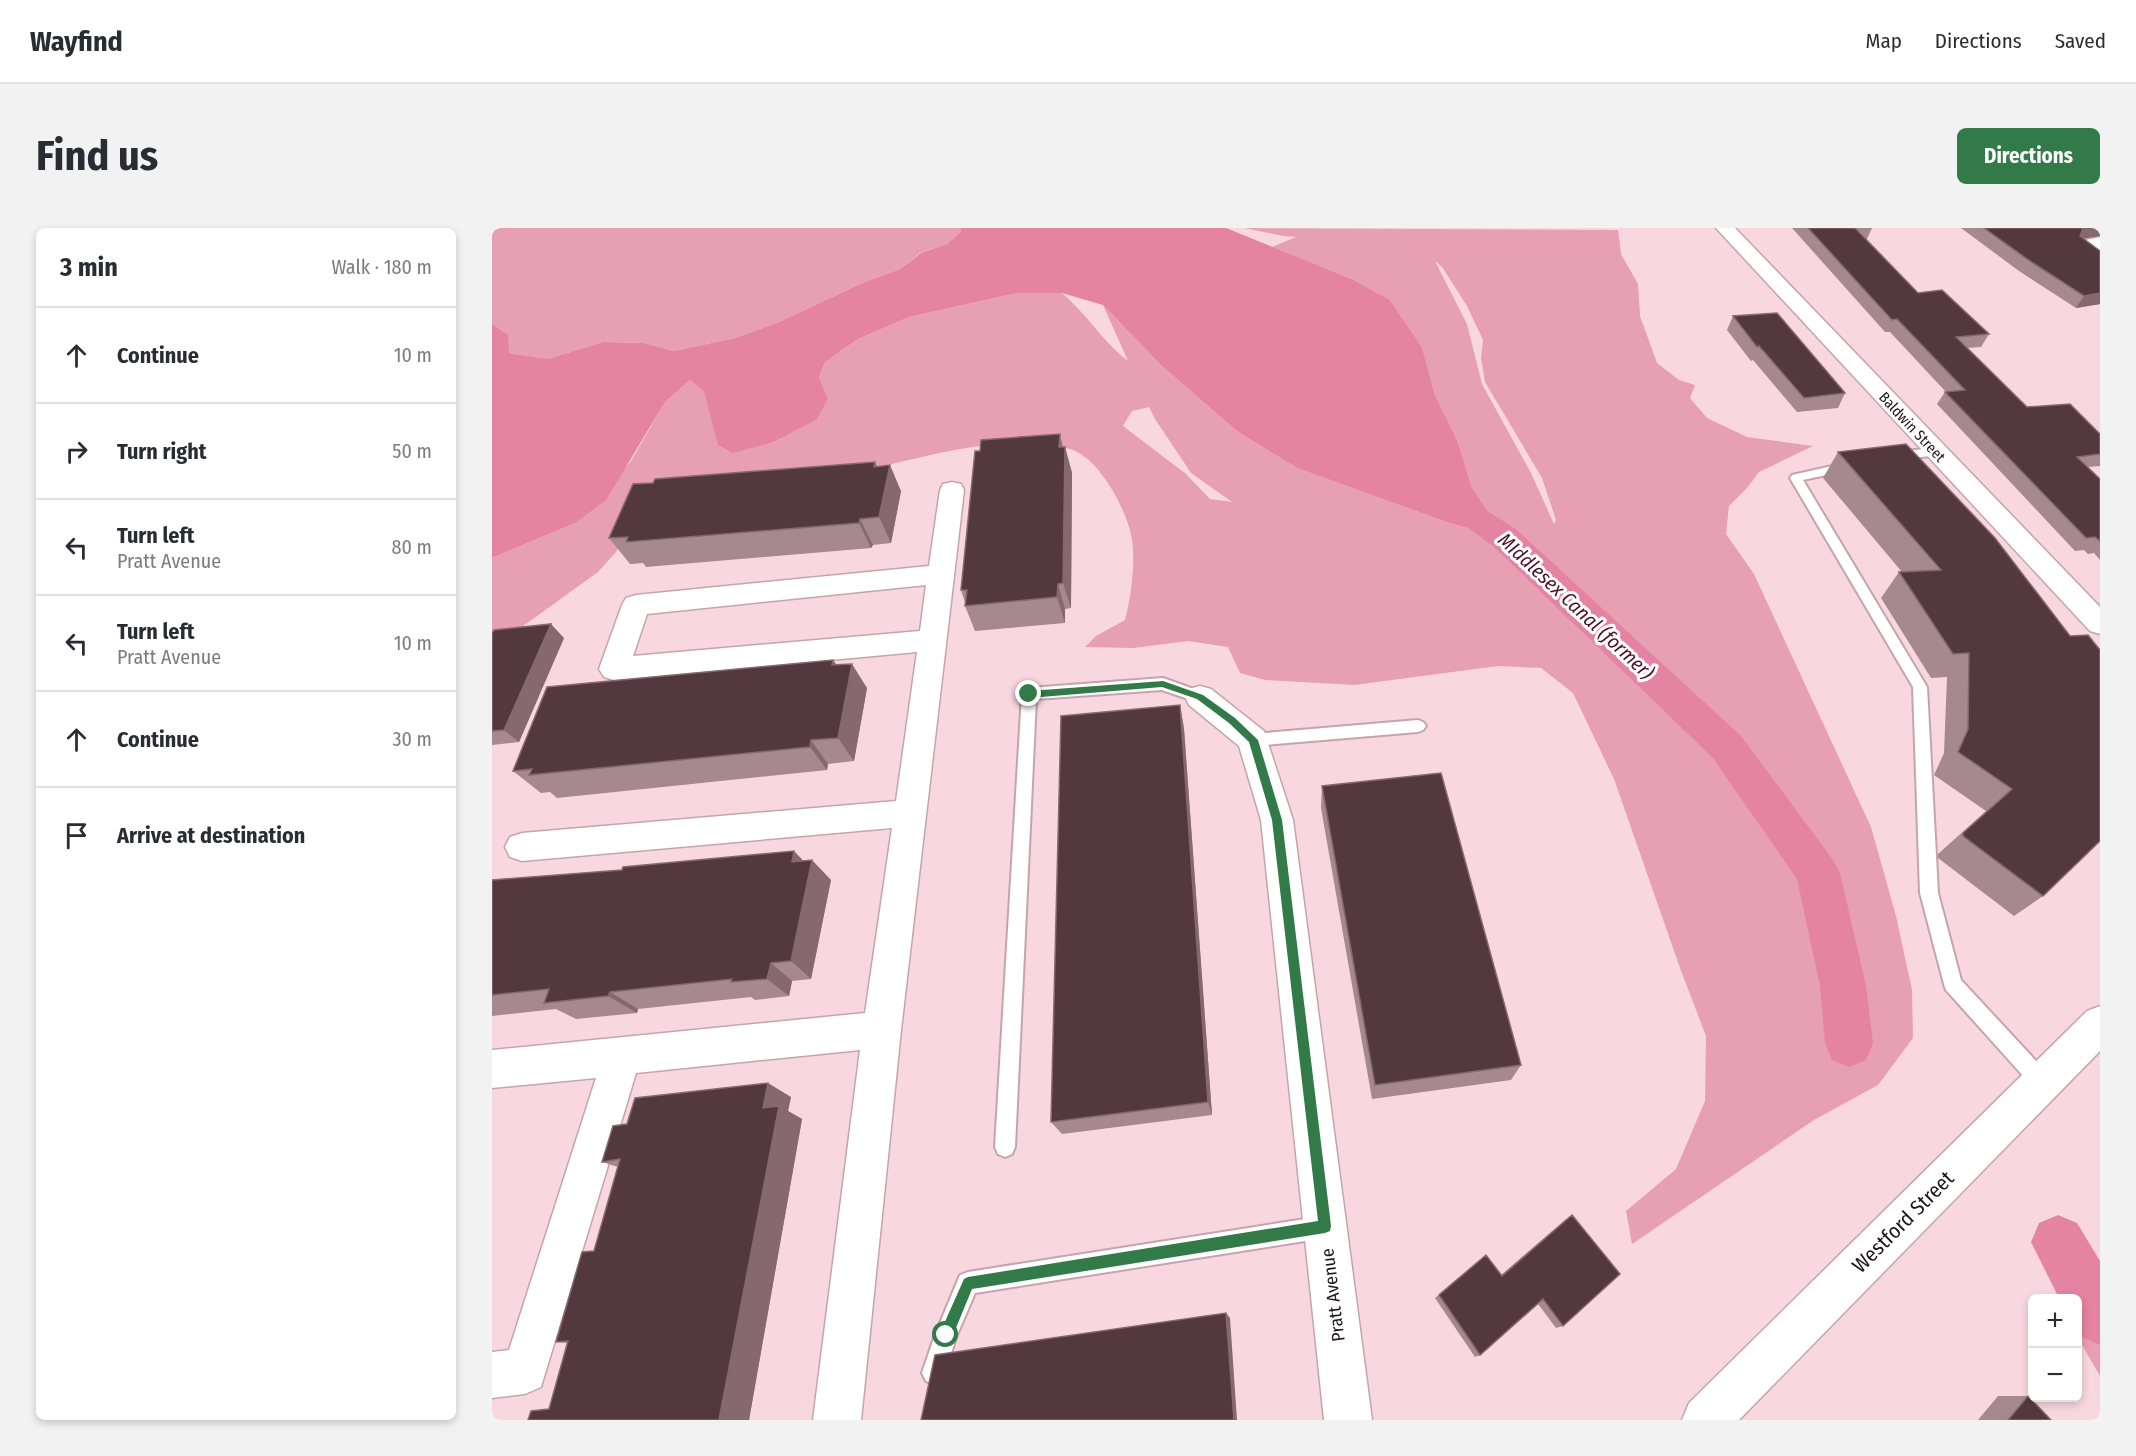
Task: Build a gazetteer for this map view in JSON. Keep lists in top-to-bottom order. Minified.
{"streets":{"street":["Baldwin Street","Westford Street","Pratt Avenue"]},"water":["MIddlesex Canal (former)"],"page":{"header":"Wayfind","nav":["Map","Directions","Saved"],"buttons":"Directions","title":"Find us","heading":["3 min","Walk · 180 m"],"list":[["Continue","10 m"],["Turn right","50 m"],["Turn left","Pratt Avenue","80 m"],["Turn left","Pratt Avenue","10 m"],["Continue","30 m"],"Arrive at destination"],"map_buttons":["+","−"]}}
